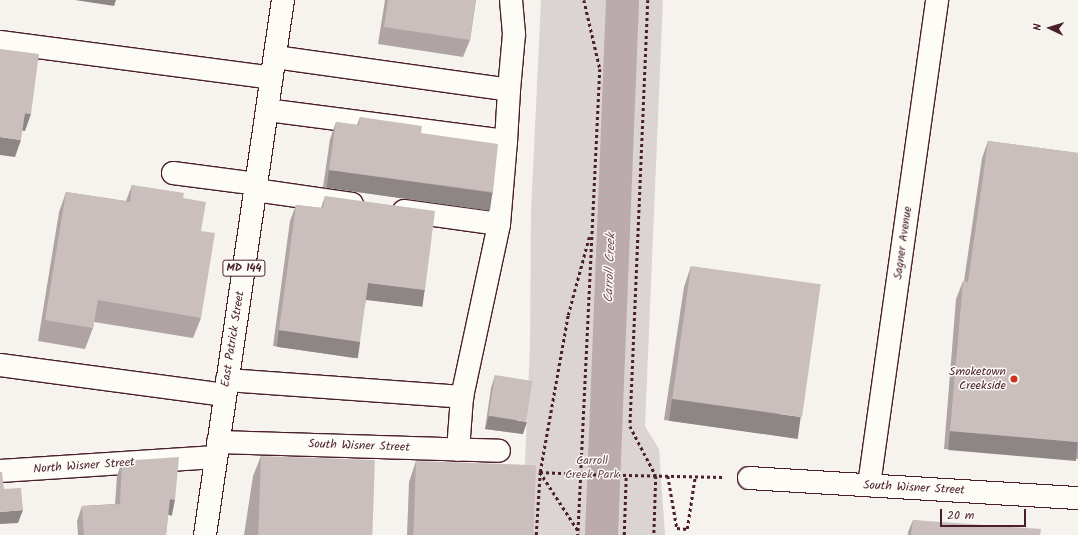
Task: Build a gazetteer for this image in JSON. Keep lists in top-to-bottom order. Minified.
{"streets":{"street":["Sagner Avenue","MD 144","East Patrick Street","South Wisner Street","North Wisner Street"]},"crossings":[["Sagner Avenue","South Wisner Street"],["East Patrick Street","South Wisner Street"],["East Patrick Street","North Wisner Street"],["South Wisner Street","North Wisner Street"]],"water":["Carroll Creek"],"parks":["Carroll Creek Park"],"places":["Smoketown Creekside"],"scale_bar":"20 m","north":"left"}
